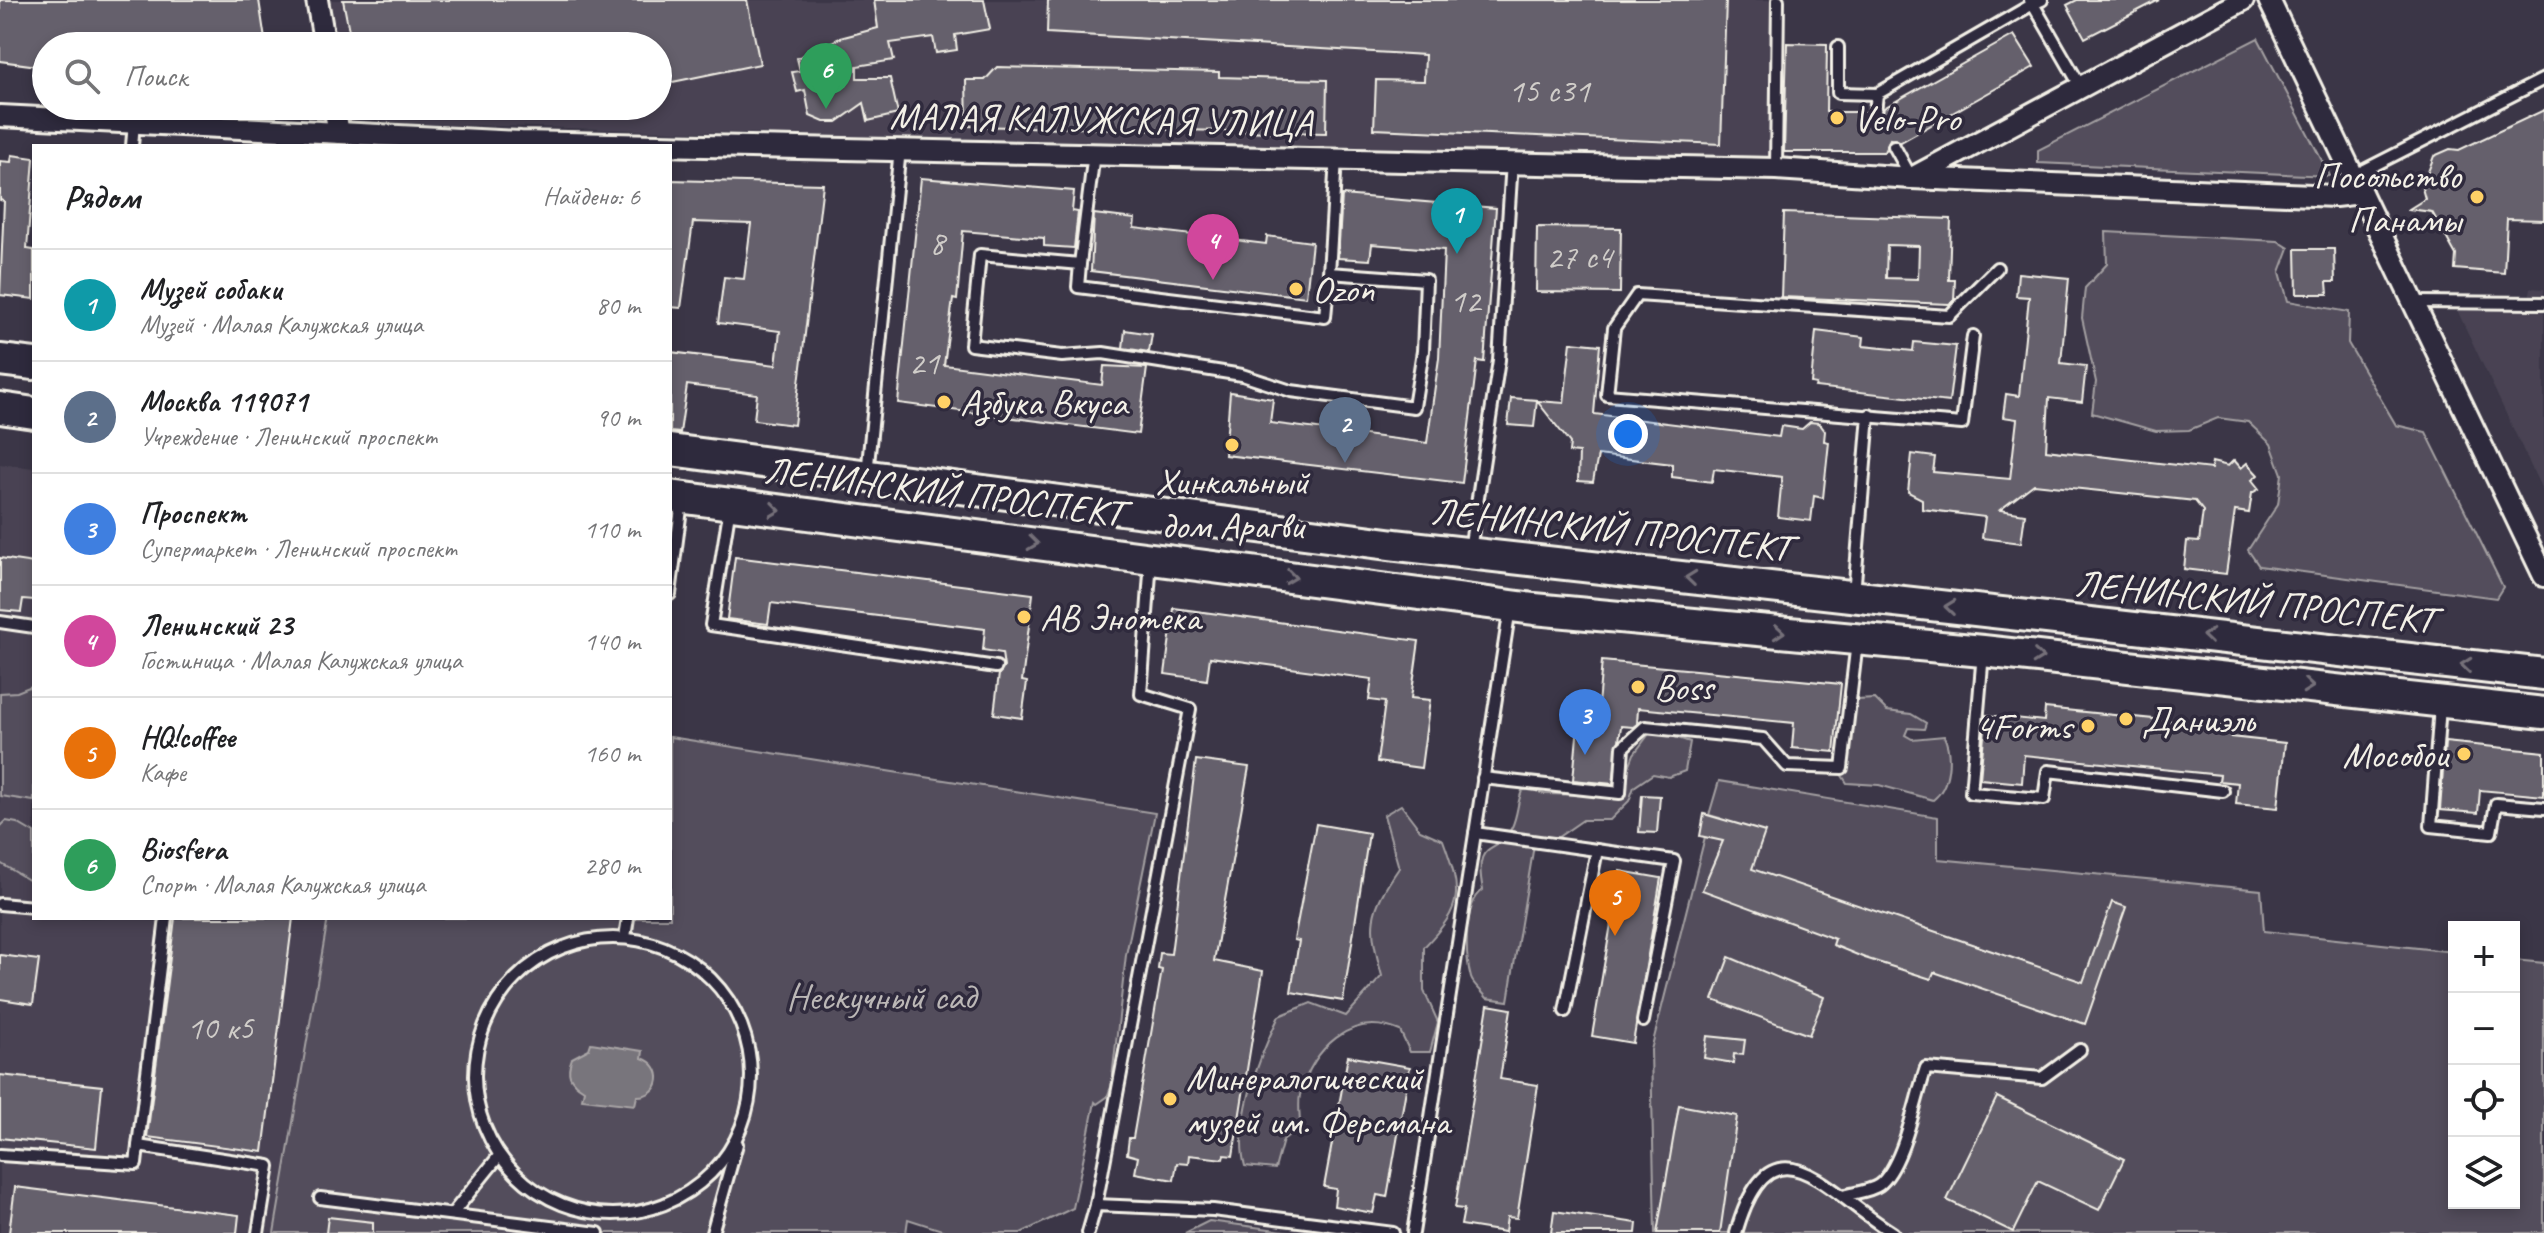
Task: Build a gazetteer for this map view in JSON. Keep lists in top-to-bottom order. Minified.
{"streets":{"main road":["ЛЕНИНСКИЙ ПРОСПЕКТ"],"street":["МАЛАЯ КАЛУЖСКАЯ УЛИЦА"]},"parks":["Нескучный сад"],"places":["Velo-Pro","Посольство Панамы","Ozon","Азбука Вкуса","Хинкальный дом Арагви","АВ Энотека","Boss","Даниэль","4Forms","Мособои","Минералогический музей им. Ферсмана"],"house_numbers":["15 с31","8","27 с4","12","21","10 к5"],"page":{"search":"Поиск","pins":["6","1","4","2","3","5"],"heading":["Рядом","Найдено: 6"],"list":[{"mark":"1","name":"Музей собаки","note":"Музей · Малая Калужская улица","value":"80 m"},{"mark":"2","name":"Москва 119071","note":"Учреждение · Ленинский проспект","value":"90 m"},{"mark":"3","name":"Проспект","note":"Супермаркет · Ленинский проспект","value":"110 m"},{"mark":"4","name":"Ленинский 23","note":"Гостиница · Малая Калужская улица","value":"140 m"},{"mark":"5","name":"HQ!coffee","note":"Кафе","value":"160 m"},{"mark":"6","name":"Biosfera","note":"Спорт · Малая Калужская улица","value":"280 m"}],"map_buttons":["+","−"]}}
